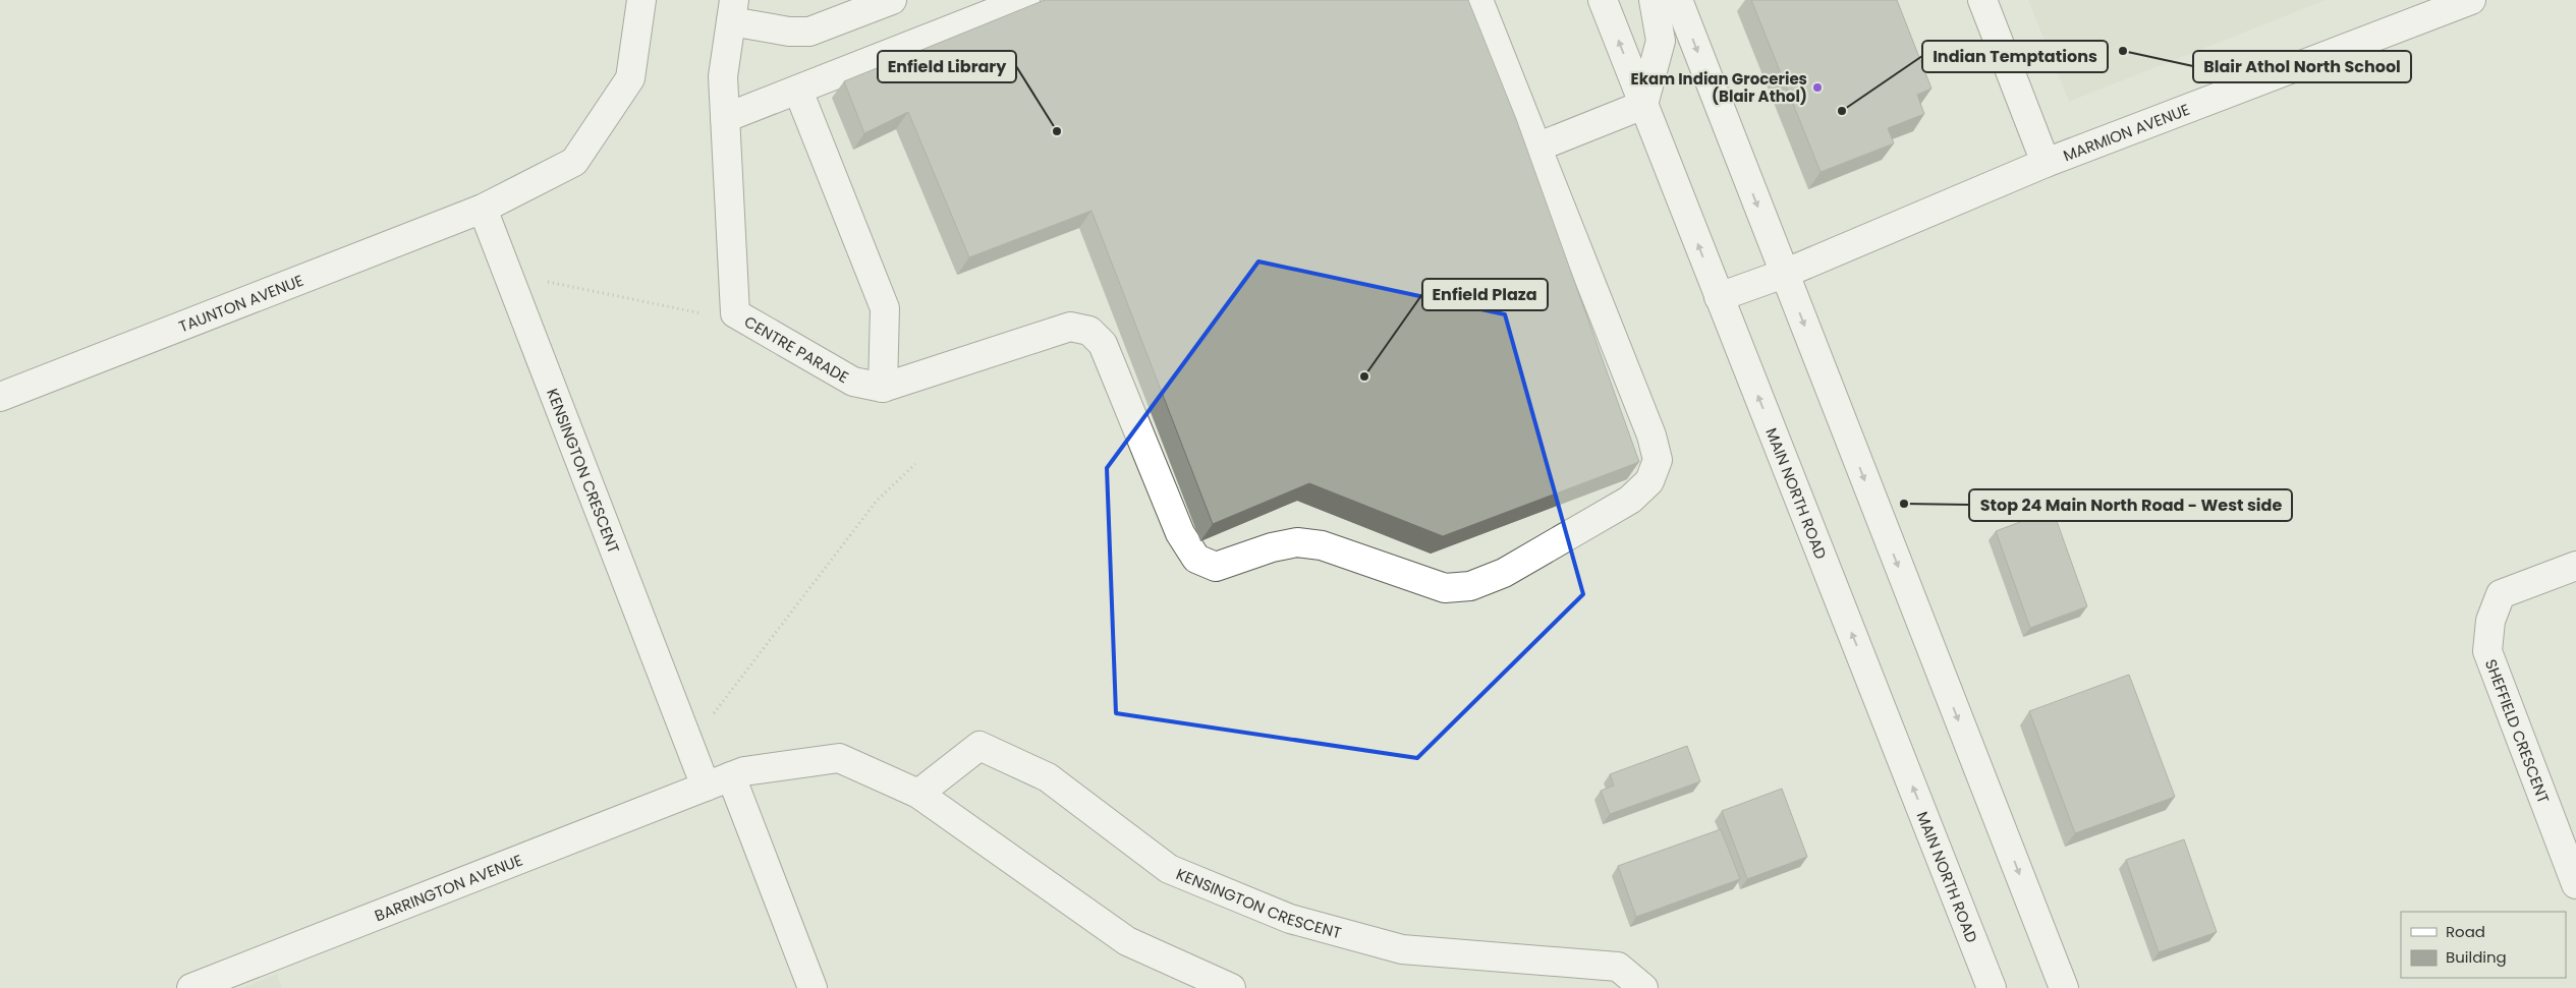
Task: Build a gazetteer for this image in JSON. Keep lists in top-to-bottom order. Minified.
{"streets":{"main road":["MARMION AVENUE","TAUNTON AVENUE","CENTRE PARADE","KENSINGTON CRESCENT","MAIN NORTH ROAD","SHEFFIELD CRESCENT","BARRINGTON AVENUE"]},"crossings":[["MARMION AVENUE","MAIN NORTH ROAD"],["TAUNTON AVENUE","KENSINGTON CRESCENT"],["KENSINGTON CRESCENT","BARRINGTON AVENUE"]],"places":["Blair Athol North School","Ekam Indian Groceries (Blair Athol)","Indian Temptations","Enfield Library","Enfield Plaza","Stop 24 Main North Road - West side"],"legend":["Road","Building"]}
